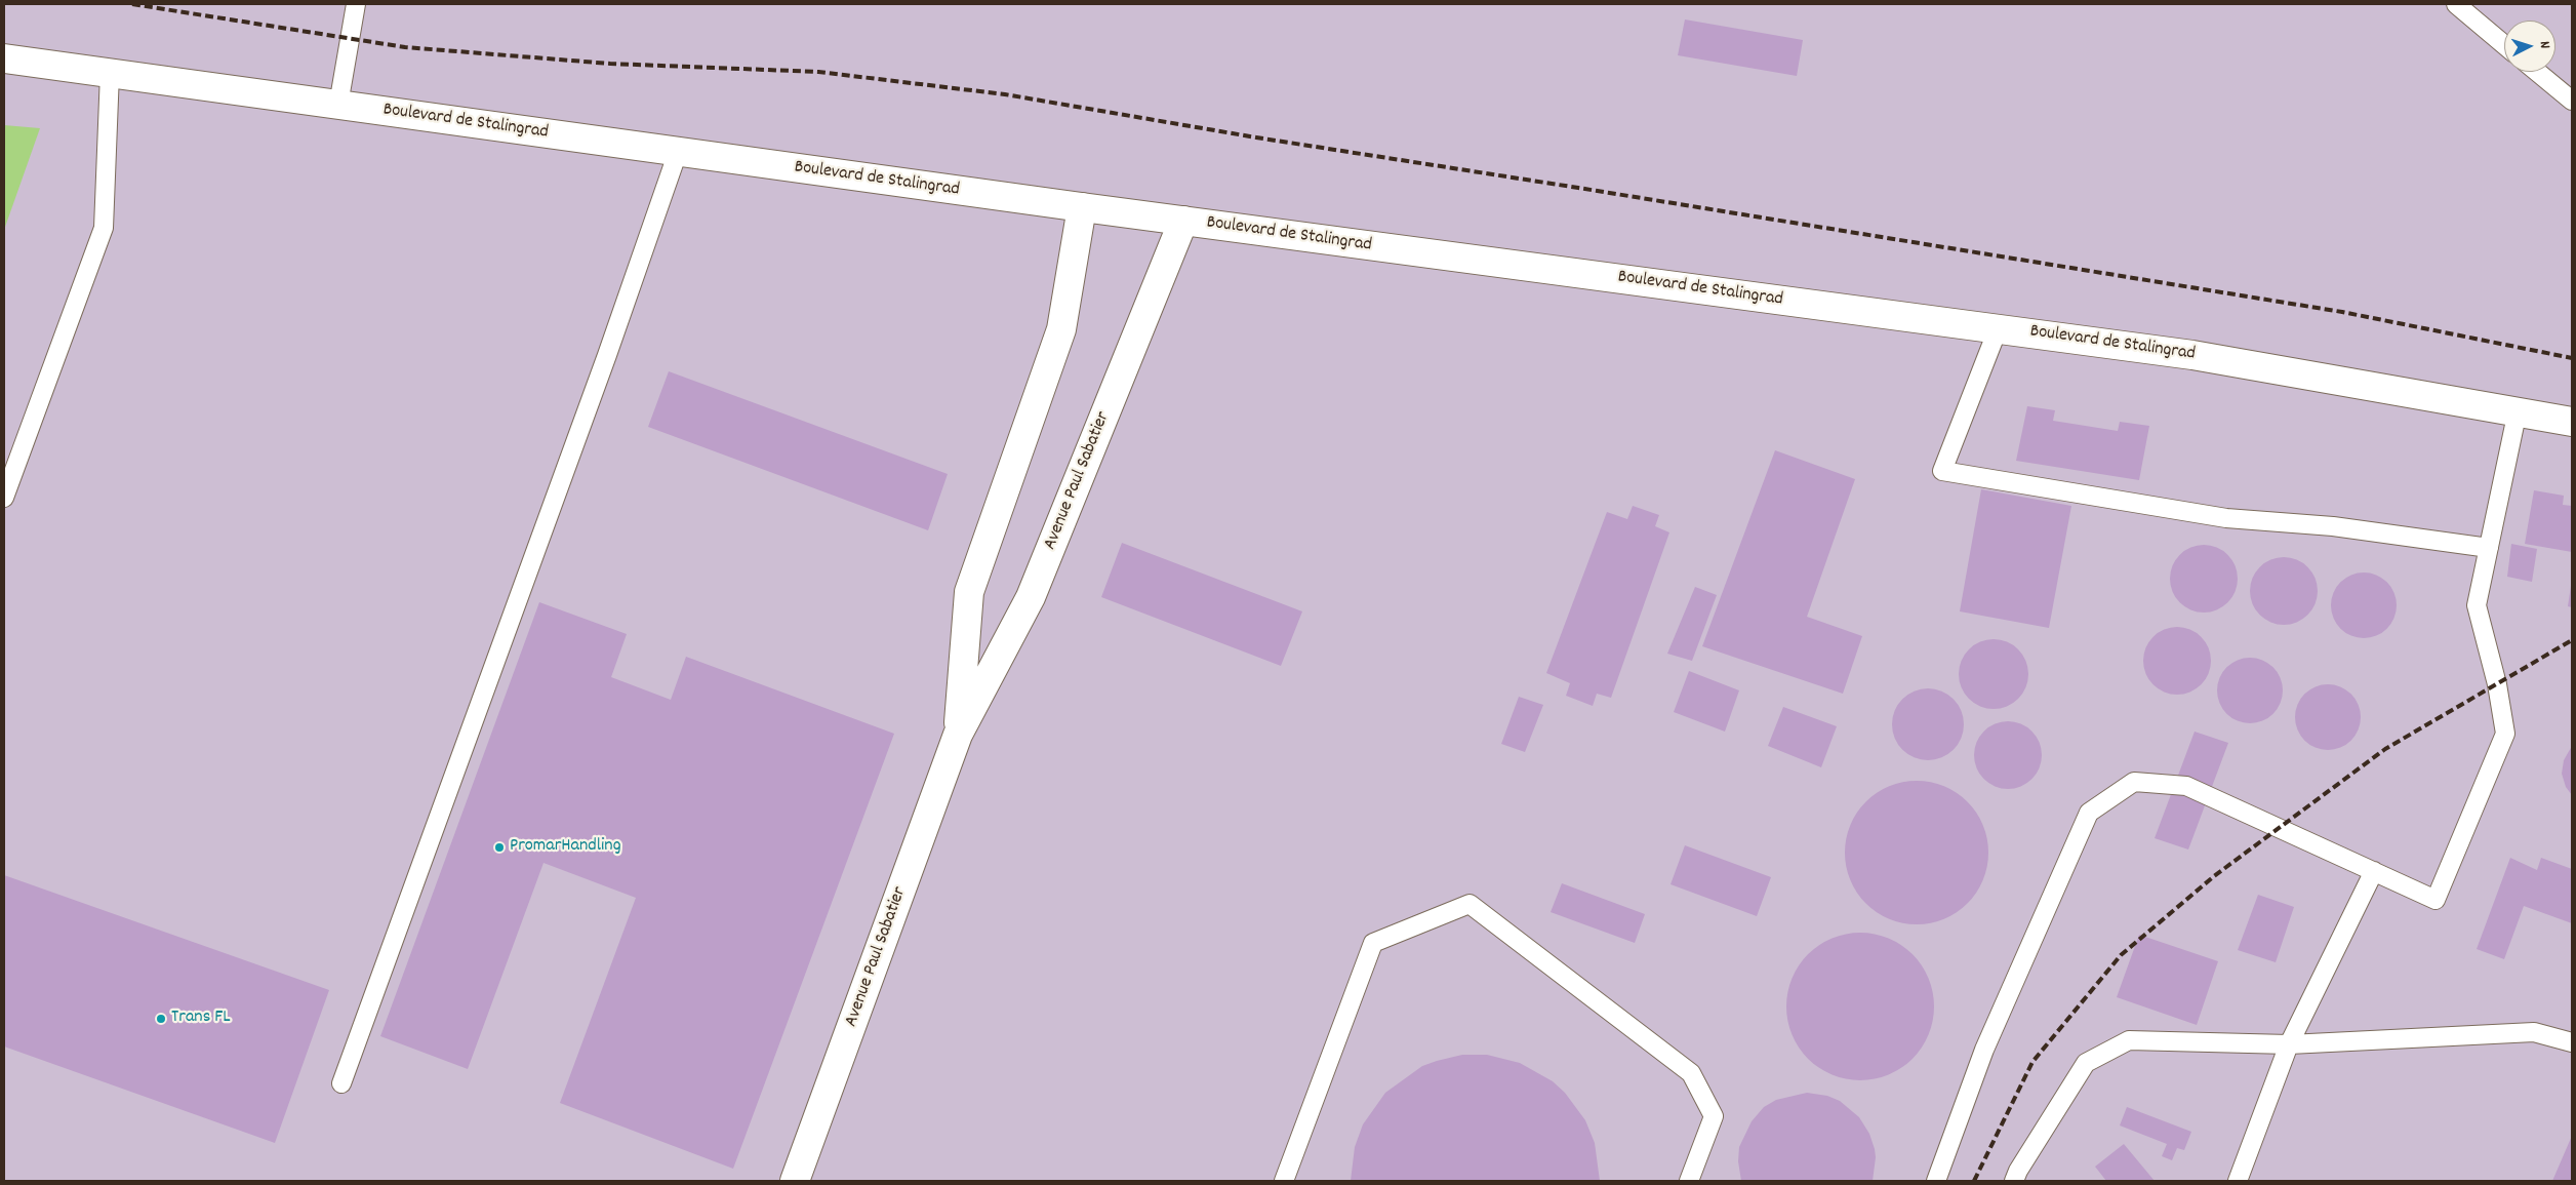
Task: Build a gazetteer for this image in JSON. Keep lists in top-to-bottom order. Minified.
{"streets":{"street":["Boulevard de Stalingrad","Avenue Paul Sabatier"]},"crossings":[["Boulevard de Stalingrad","Avenue Paul Sabatier"]],"places":["PromarHandling","Trans FL"],"north":"right"}
